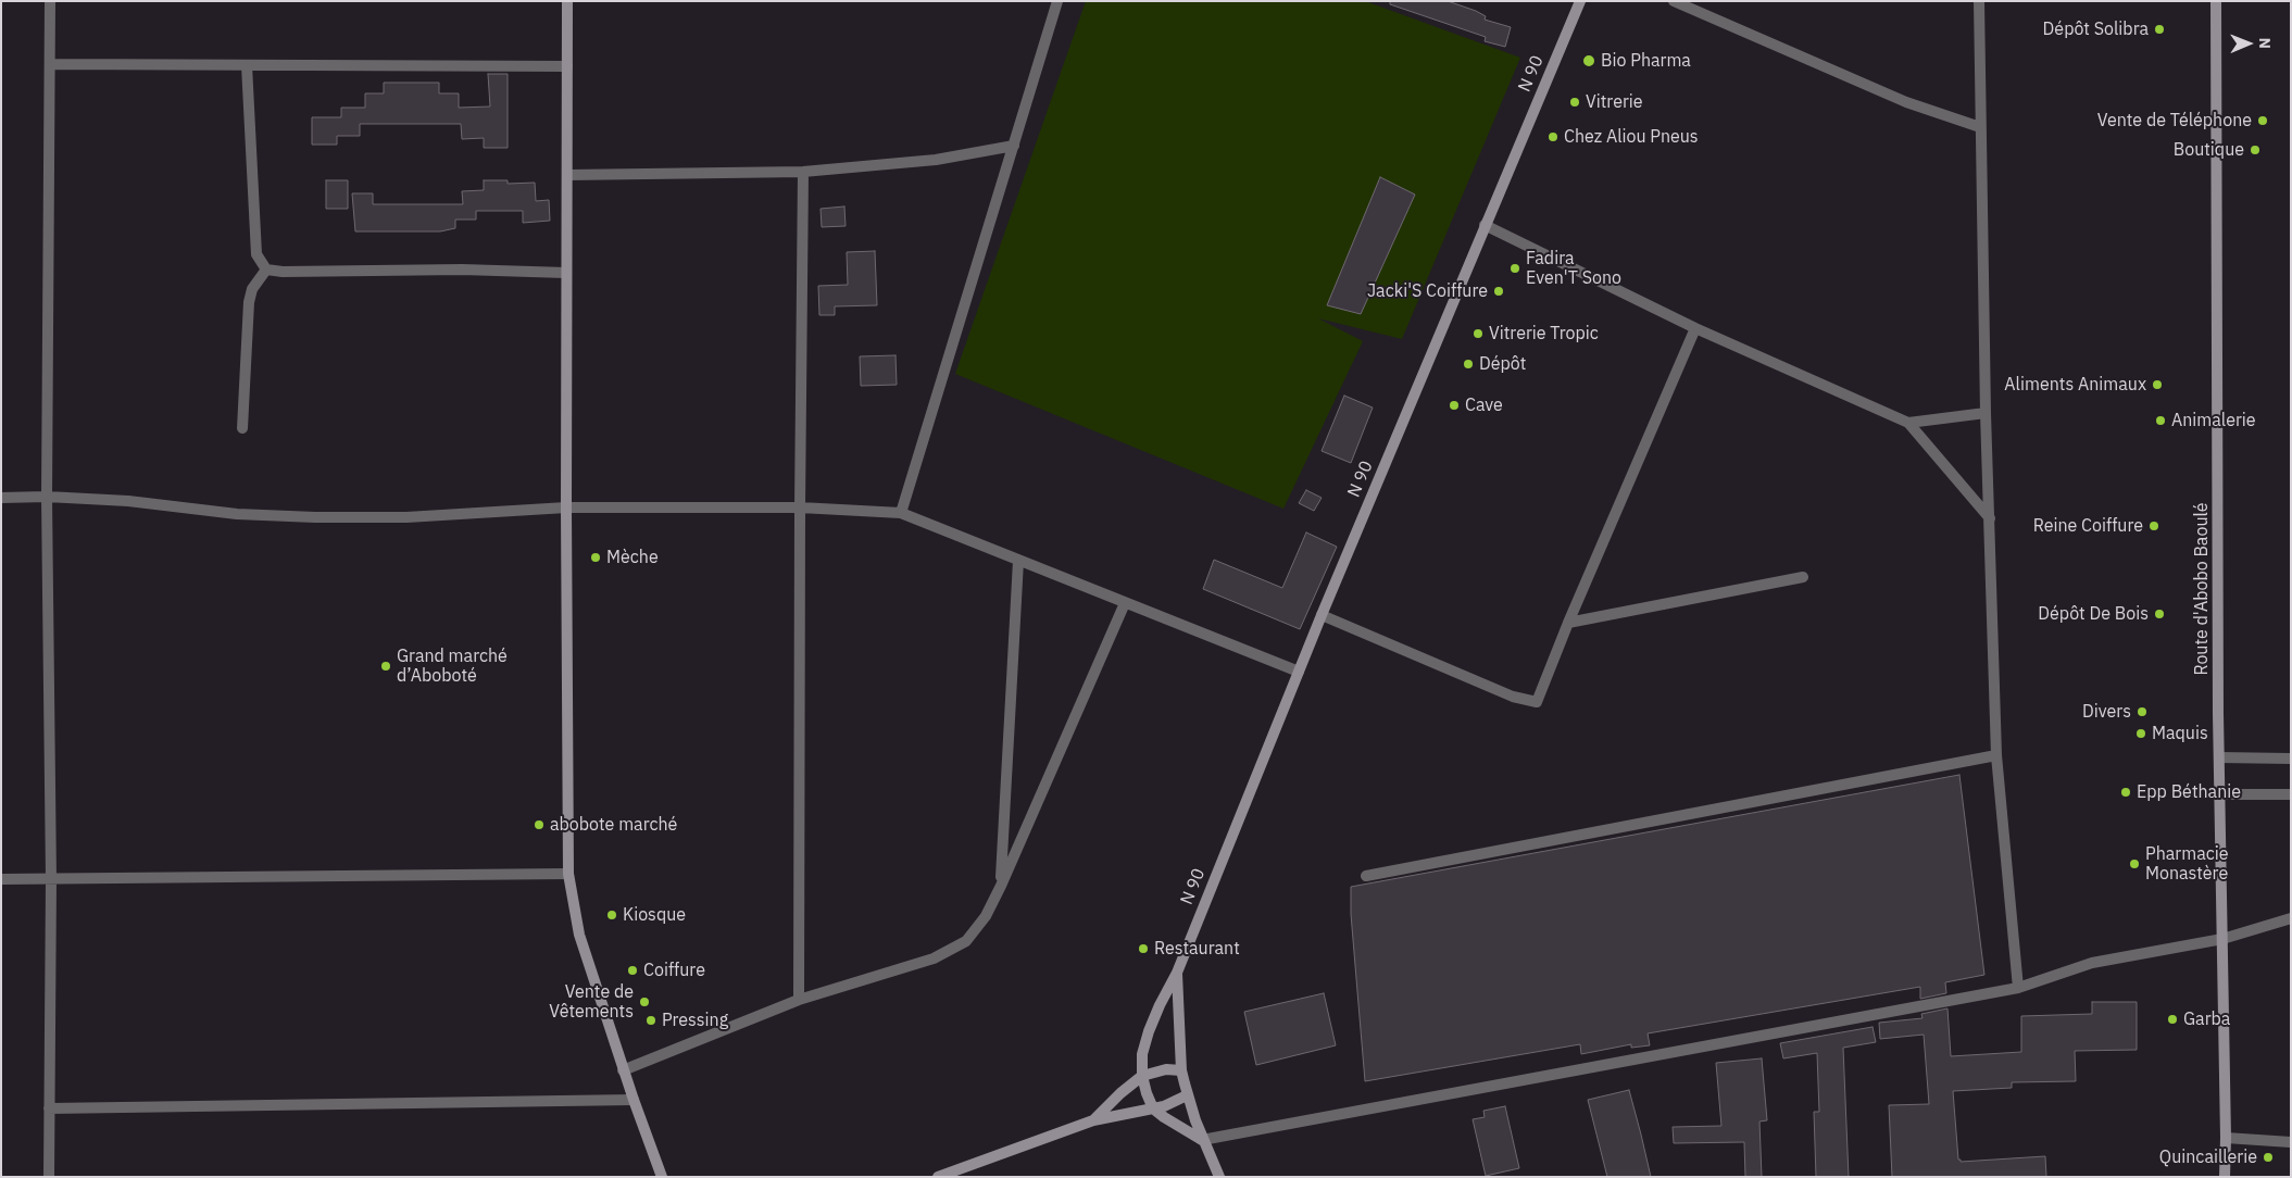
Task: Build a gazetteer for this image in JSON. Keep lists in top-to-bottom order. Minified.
{"streets":{"street":["N 90","Route d'Abobo Baoulé"]},"places":["Dépôt Solibra","Bio Pharma","Vitrerie","Vente de Téléphone","Chez Aliou Pneus","Boutique","Fadira Even'T Sono","Jacki'S Coiffure","Vitrerie Tropic","Dépôt","Aliments Animaux","Cave","Animalerie","Reine Coiffure","Mèche","Dépôt De Bois","Grand marché d’Aboboté","Divers","Maquis","Epp Béthanie","abobote marché","Pharmacie Monastère","Kiosque","Restaurant","Coiffure","Vente de Vêtements","Garba","Pressing","Quincaillerie"],"north":"right"}
